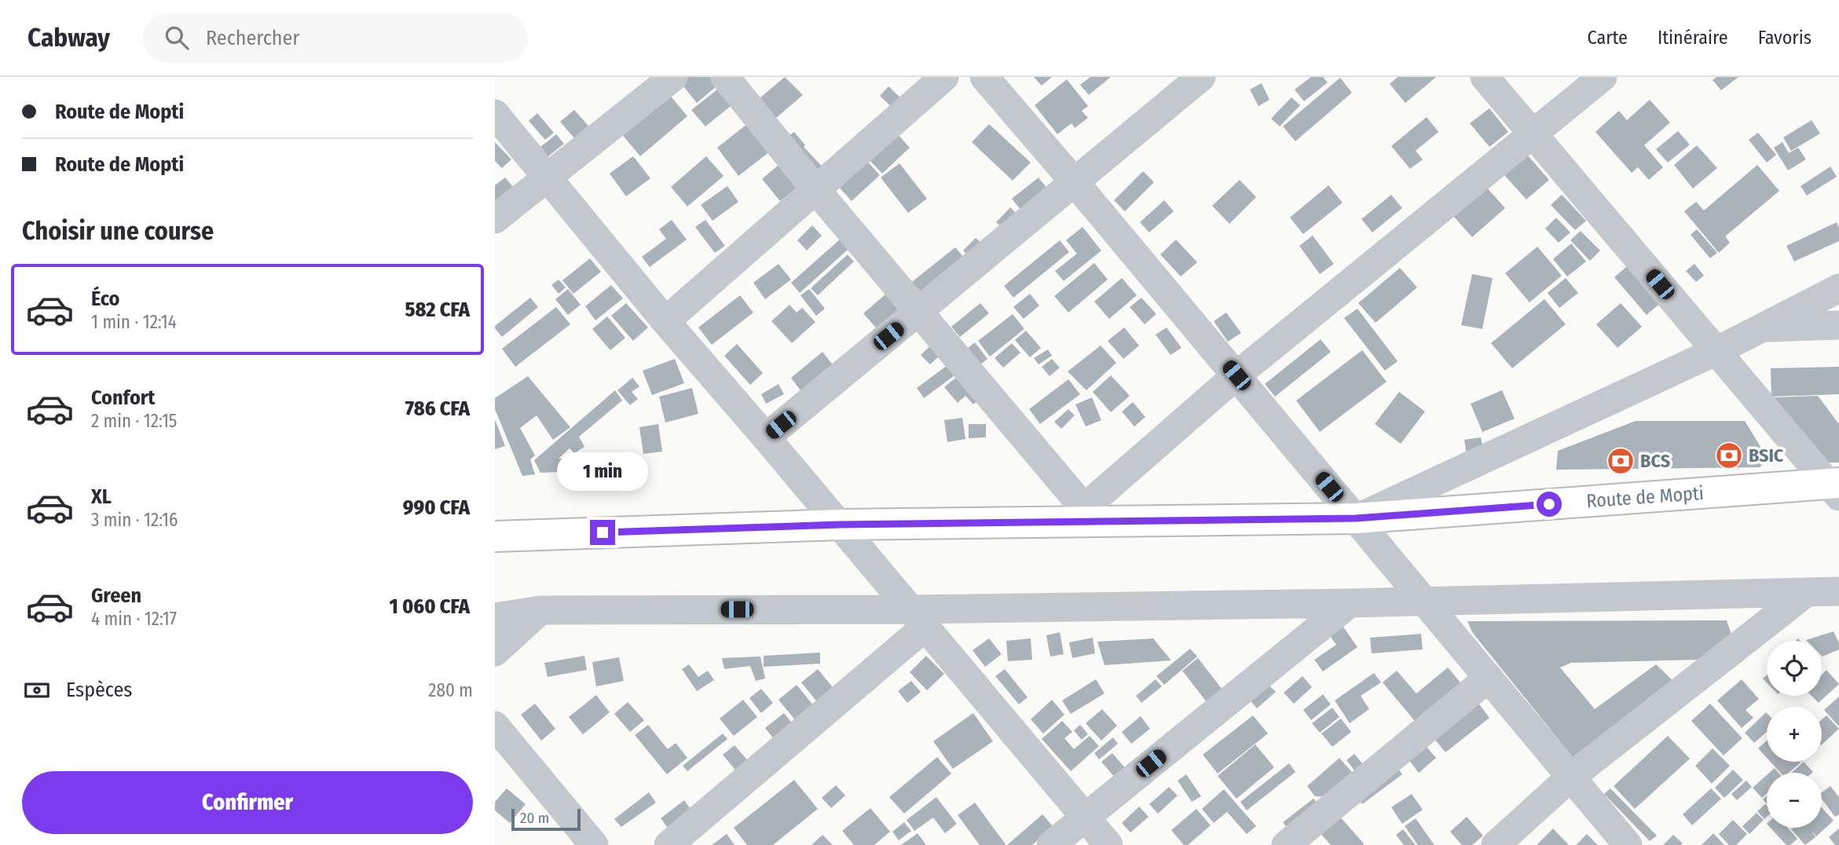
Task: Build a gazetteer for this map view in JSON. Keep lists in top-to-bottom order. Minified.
{"streets":{"highway":["Route de Mopti"]},"places":{"bank":["BSIC","BCS"]},"scale_bar":"20 m","page":{"header":"Cabway","search":"Rechercher","nav":["Carte","Itinéraire","Favoris"],"banner":["Route de Mopti","Route de Mopti"],"heading":"Choisir une course","list":[{"name":"Éco","note":"1 min · 12:14","value":"582 CFA"},{"name":"Confort","note":"2 min · 12:15","value":"786 CFA"},{"name":"XL","note":"3 min · 12:16","value":"990 CFA"},{"name":"Green","note":"4 min · 12:17","value":"1 060 CFA"}],"bubble":"1 min","map_buttons":["+","−"],"pay":["Espèces","280 m"],"buttons":"Confirmer","scale":"20 m"}}
